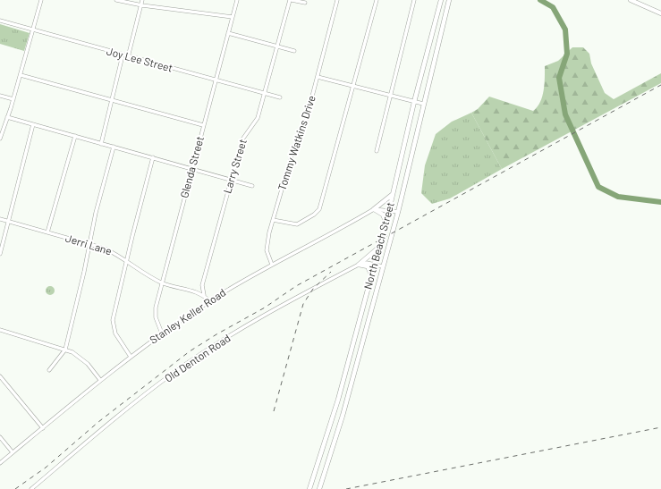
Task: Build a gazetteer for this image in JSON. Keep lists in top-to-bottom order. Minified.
{"streets":{"main road":["North Beach Street"],"street":["Joy Lee Street","Tommy Watkins Drive","Larry Street","Glenda Street","Jerri Lane","Stanley Keller Road","Old Denton Road"]},"crossings":[["Joy Lee Street","Larry Street"],["Joy Lee Street","Glenda Street"],["Tommy Watkins Drive","Stanley Keller Road"],["Larry Street","Jerri Lane"],["Glenda Street","Jerri Lane"],["Glenda Street","Stanley Keller Road"],["North Beach Street","Old Denton Road"]]}
